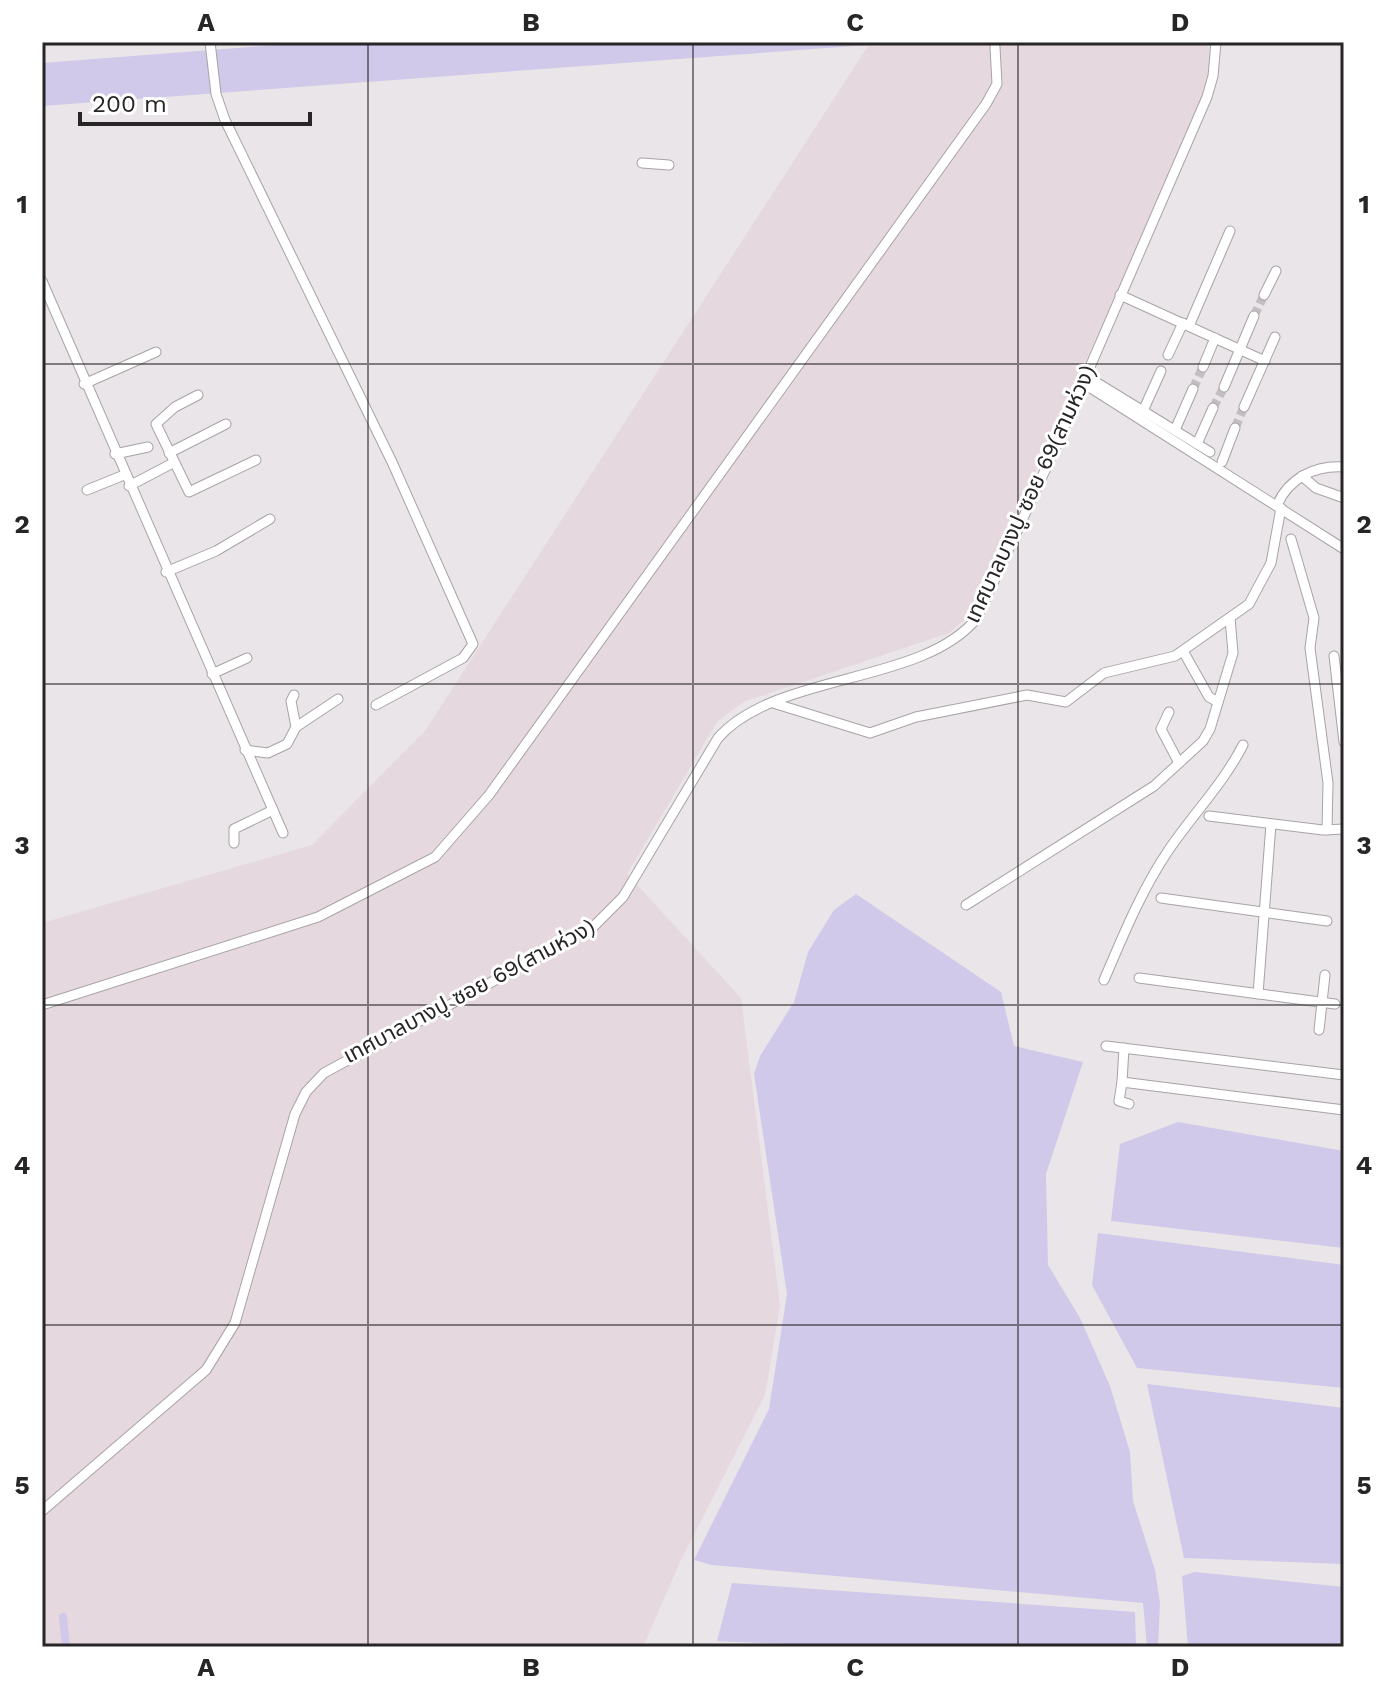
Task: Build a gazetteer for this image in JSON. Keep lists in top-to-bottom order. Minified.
{"streets":{"street":["เทศบาลบางปู ซอย 69(สามห่วง)"]},"scale_bar":"200 m","grid":{"columns":["A","B","C","D"],"rows":["1","2","3","4","5"]}}
